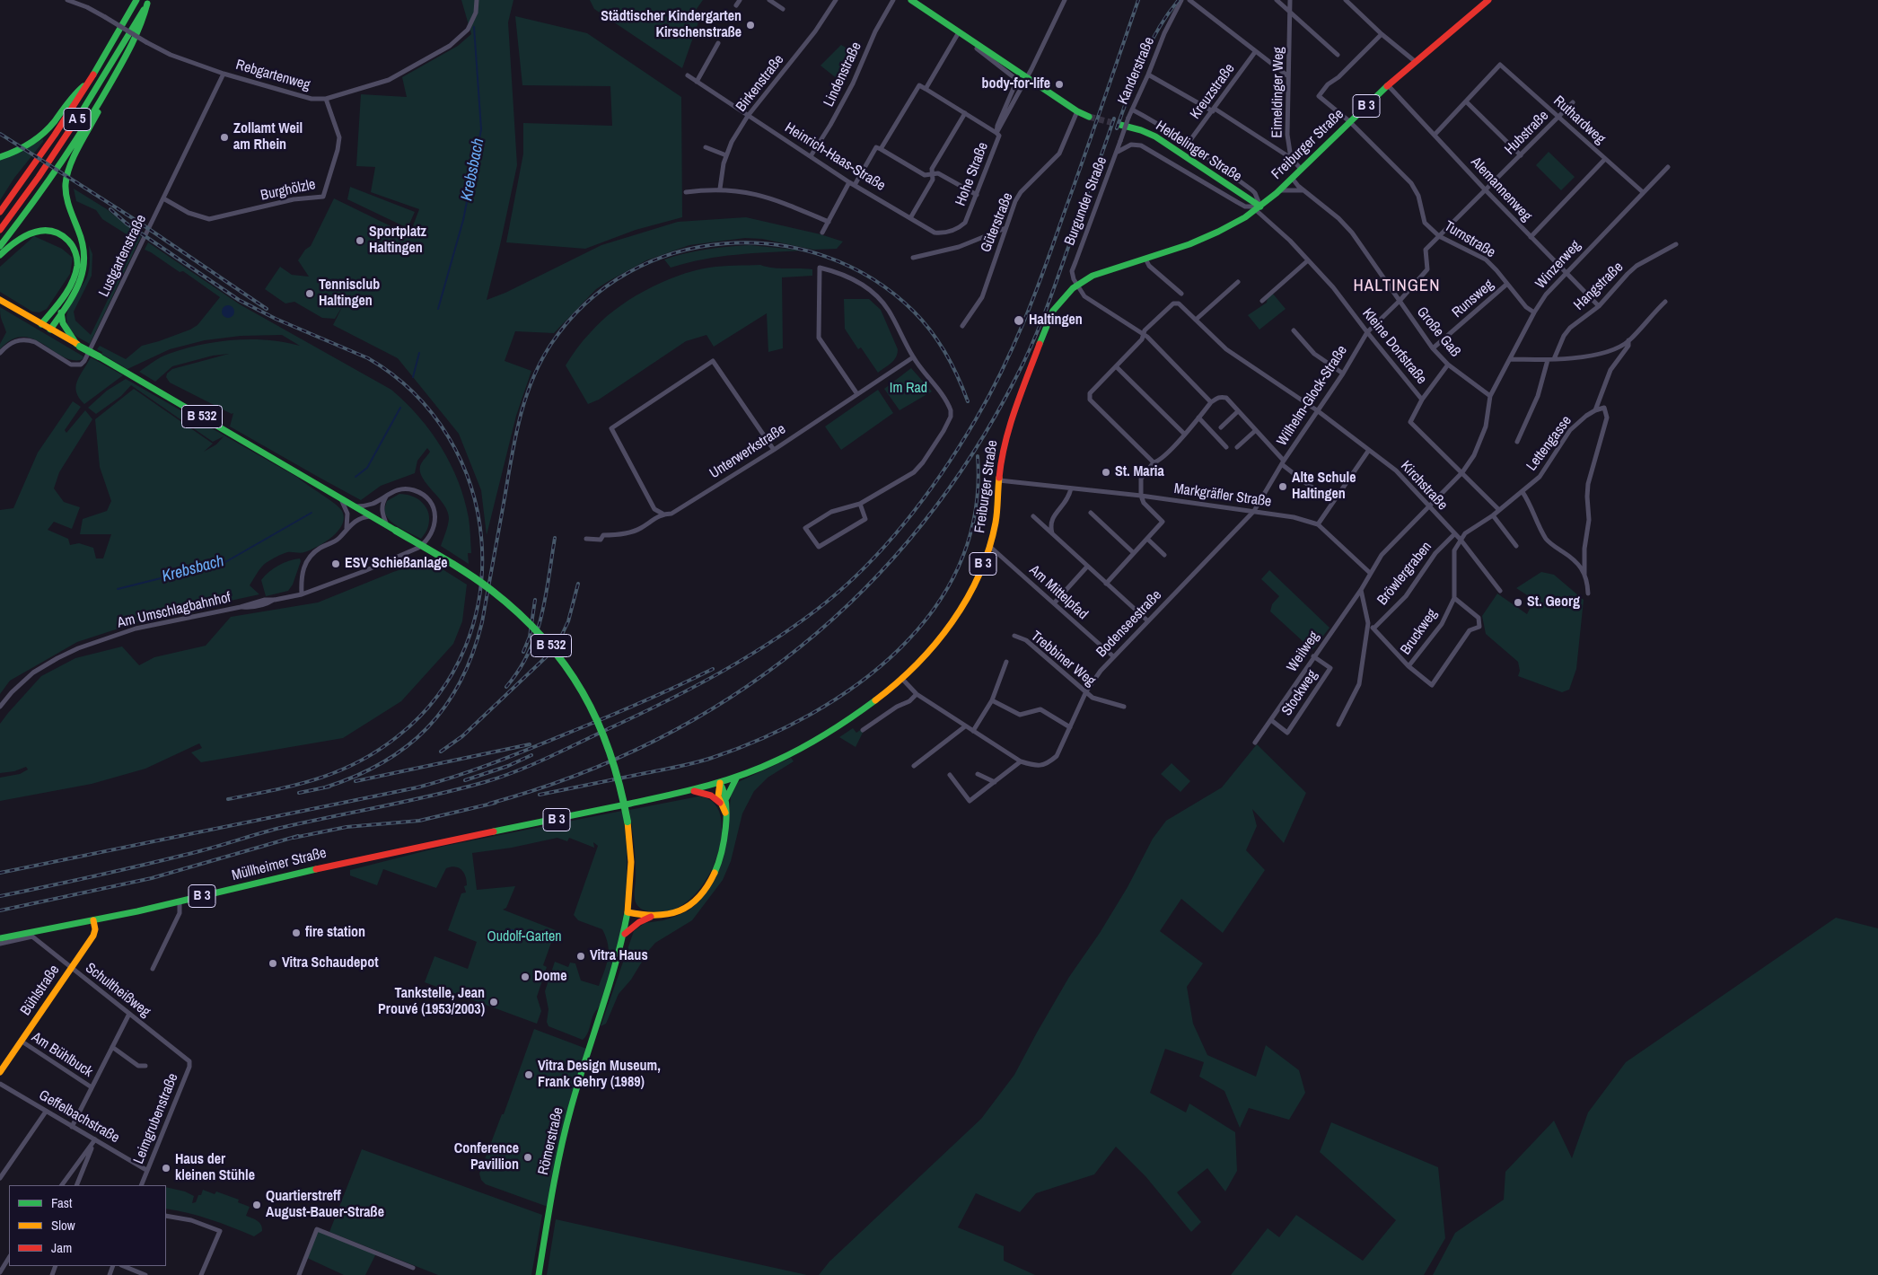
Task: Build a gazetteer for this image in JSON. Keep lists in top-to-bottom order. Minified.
{"streets":{"main road":["B 3","A 5","Freiburger Straße","Heldelinger Straße","B 532","Müllheimer Straße","Bühlstraße","Römerstraße"],"street":["Kanderstraße","Lindenstraße","Rebgartenweg","Birkenstraße","Kreuzstraße","Eimeldinger Weg","Ruthardweg","Hubstraße","Heinrich-Haas-Straße","Hohe Straße","Alemannenweg","Burghölzle","Burgunder Straße","Güterstraße","Turnstraße","Lustgartenstraße","Winzerweg","Hangstraße","Runsweg","Große Gaß","Kleine Dorfstraße","Wilhelm-Glock-Straße","Lettengasse","Unterwerkstraße","Kirchstraße","Markgräfler Straße","Bröwlergraben","Am Mittelpfad","Am Umschlagbahnhof","Bodenseestraße","Bruckweg","Weilweg","Trebbiner Weg","Stockweg","Schultheißweg","Am Bühlbuck","Geffelbachstraße","Leimgrubenstraße"]},"crossings":[["Kanderstraße","Burgunder Straße"],["Kanderstraße","Kleine Dorfstraße"],["Lindenstraße","Heinrich-Haas-Straße"],["Rebgartenweg","Burghölzle"],["Rebgartenweg","Lustgartenstraße"],["Birkenstraße","Heinrich-Haas-Straße"],["Kreuzstraße","Kleine Dorfstraße"],["Eimeldinger Weg","Freiburger Straße"],["B 3","Freiburger Straße"],["B 3","Müllheimer Straße"],["B 3","Bühlstraße"],["Ruthardweg","Hubstraße"],["Ruthardweg","Winzerweg"],["Hubstraße","Alemannenweg"],["Hubstraße","Turnstraße"],["Hubstraße","Große Gaß"],["Hubstraße","Wilhelm-Glock-Straße"],["Freiburger Straße","Heldelinger Straße"],["Freiburger Straße","Alemannenweg"],["Freiburger Straße","Burgunder Straße"],["Freiburger Straße","Turnstraße"],["Freiburger Straße","Große Gaß"],["Freiburger Straße","Kleine Dorfstraße"],["Freiburger Straße","Markgräfler Straße"],["Freiburger Straße","Am Mittelpfad"],["Heldelinger Straße","Burgunder Straße"],["Heldelinger Straße","Kleine Dorfstraße"],["Heinrich-Haas-Straße","Hohe Straße"],["Alemannenweg","Winzerweg"],["Alemannenweg","Hangstraße"],["Burghölzle","Lustgartenstraße"],["Burgunder Straße","Kleine Dorfstraße"],["Turnstraße","Winzerweg"],["Turnstraße","Runsweg"],["Winzerweg","Große Gaß"],["Runsweg","Große Gaß"],["Große Gaß","Kleine Dorfstraße"],["Große Gaß","Wilhelm-Glock-Straße"],["Kleine Dorfstraße","Wilhelm-Glock-Straße"],["Wilhelm-Glock-Straße","Kirchstraße"],["Wilhelm-Glock-Straße","Markgräfler Straße"],["Wilhelm-Glock-Straße","Bodenseestraße"],["B 532","Am Umschlagbahnhof"],["B 532","Römerstraße"],["Lettengasse","Kirchstraße"],["Lettengasse","Bruckweg"],["Kirchstraße","Bröwlergraben"],["Kirchstraße","Bruckweg"],["Markgräfler Straße","Bodenseestraße"],["Markgräfler Straße","Weilweg"],["Am Mittelpfad","Bodenseestraße"],["Bodenseestraße","Trebbiner Weg"],["Weilweg","Stockweg"],["Müllheimer Straße","Bühlstraße"],["Bühlstraße","Schultheißweg"],["Bühlstraße","Am Bühlbuck"],["Schultheißweg","Leimgrubenstraße"],["Geffelbachstraße","Leimgrubenstraße"]],"districts":["HALTINGEN"],"water":["Krebsbach"],"parks":["Im Rad","Oudolf-Garten"],"places":["Städtischer Kindergarten Kirschenstraße","body-for-life","Zollamt Weil am Rhein","Sportplatz Haltingen","Tennisclub Haltingen","Haltingen","St. Maria","Alte Schule Haltingen","ESV Schießanlage","St. Georg","fire station","Vitra Haus","Vitra Schaudepot","Dome","Tankstelle, Jean Prouvé (1953/2003)","Vitra Design Museum, Frank Gehry (1989)","Conference Pavillion","Haus der kleinen Stühle","Quartierstreff August-Bauer-Straße"],"legend":["Fast","Slow","Jam"]}
